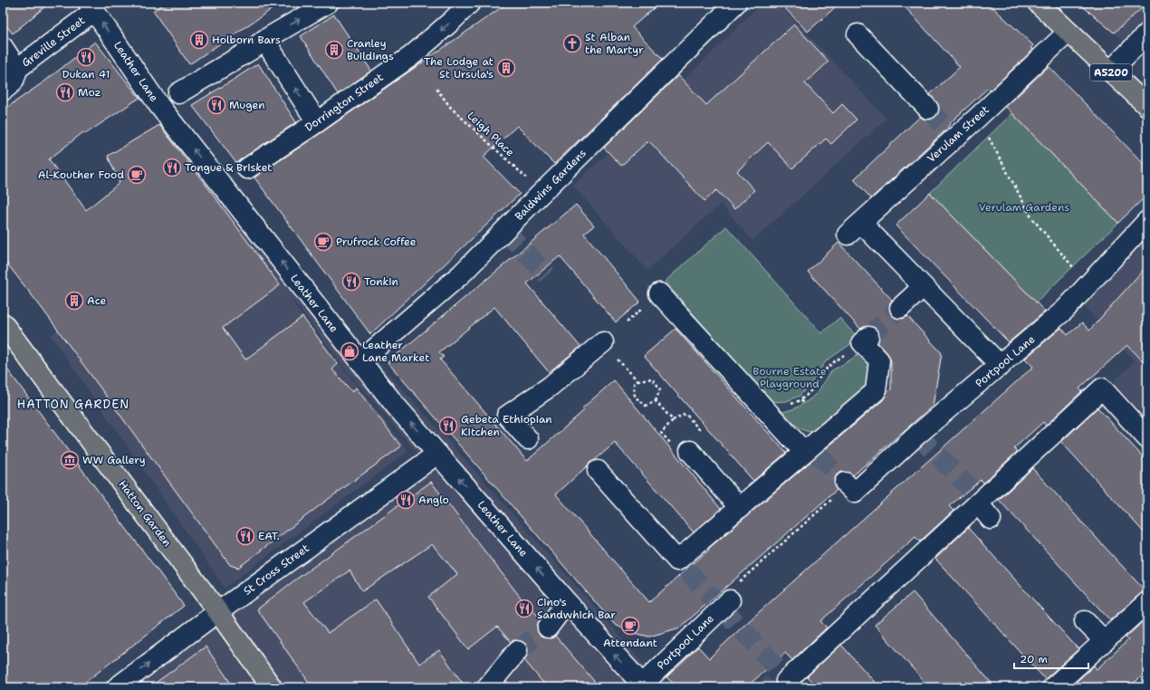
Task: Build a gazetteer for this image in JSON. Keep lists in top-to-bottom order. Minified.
{"streets":{"main road":["A5200","Hatton Garden"],"street":["Greville Street","Leather Lane","Dorrington Street","Verulam Street","Baldwins Gardens","Portpool Lane","St Cross Street"],"path":["Leigh Place"]},"crossings":[["Greville Street","Leather Lane"],["Leather Lane","Baldwins Gardens"],["Leather Lane","Portpool Lane"],["Leather Lane","St Cross Street"],["A5200","Verulam Street"],["Hatton Garden","St Cross Street"]],"one_way":["Leather Lane"],"districts":["HATTON GARDEN"],"parks":["Verulam Gardens","Bourne Estate Playground"],"places":{"building":["Holborn Bars","Cranley Buildings","The Lodge at St Ursula's","Ace"],"church":["St Alban the Martyr"],"restaurant":["Dukan 41","Moz","Mugen","Tongue & Brisket","Tonkin","Gebeta Ethiopian Kitchen","Anglo","EAT.","Cino's Sandwhich Bar"],"cafe":["Al-Kouther Food","Prufrock Coffee","Attendant"],"shop":["Leather Lane Market"],"museum":["WW Gallery"]},"scale_bar":"20 m"}
